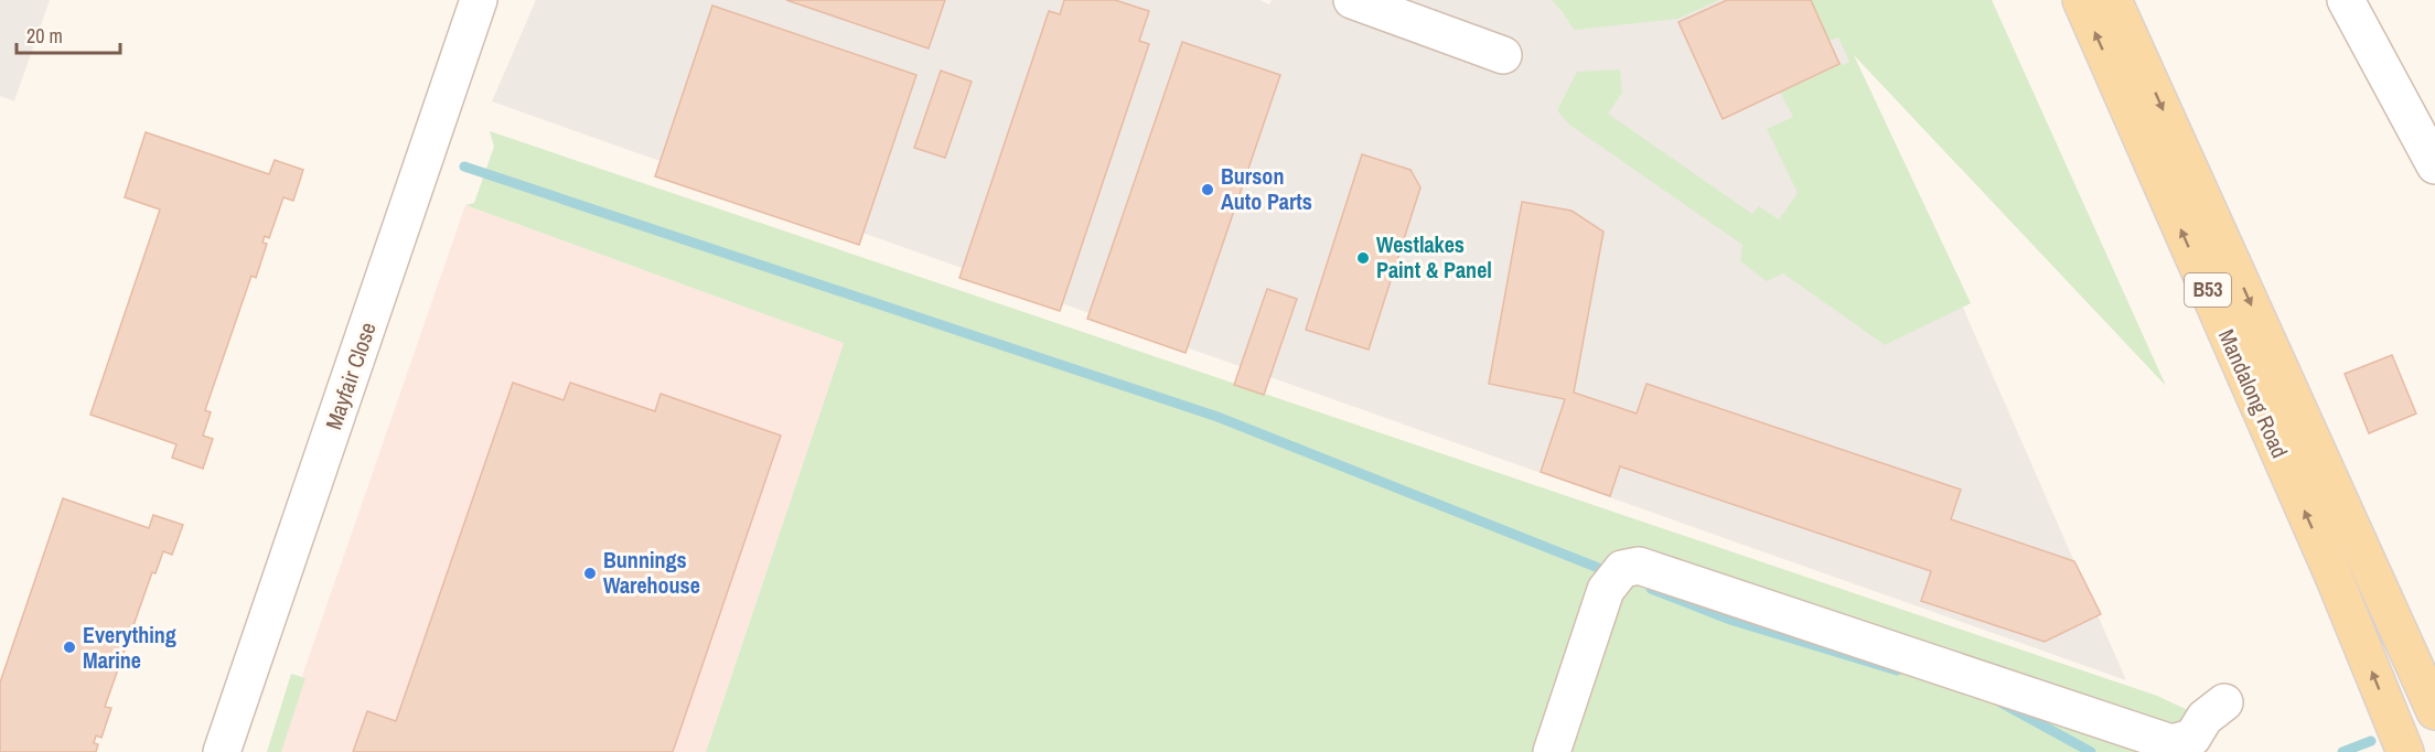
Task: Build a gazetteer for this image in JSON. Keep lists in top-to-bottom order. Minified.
{"streets":{"main road":["B53","Mandalong Road"],"street":["Mayfair Close"]},"places":["Burson Auto Parts","Westlakes Paint & Panel","Bunnings Warehouse","Everything Marine"],"scale_bar":"20 m"}
